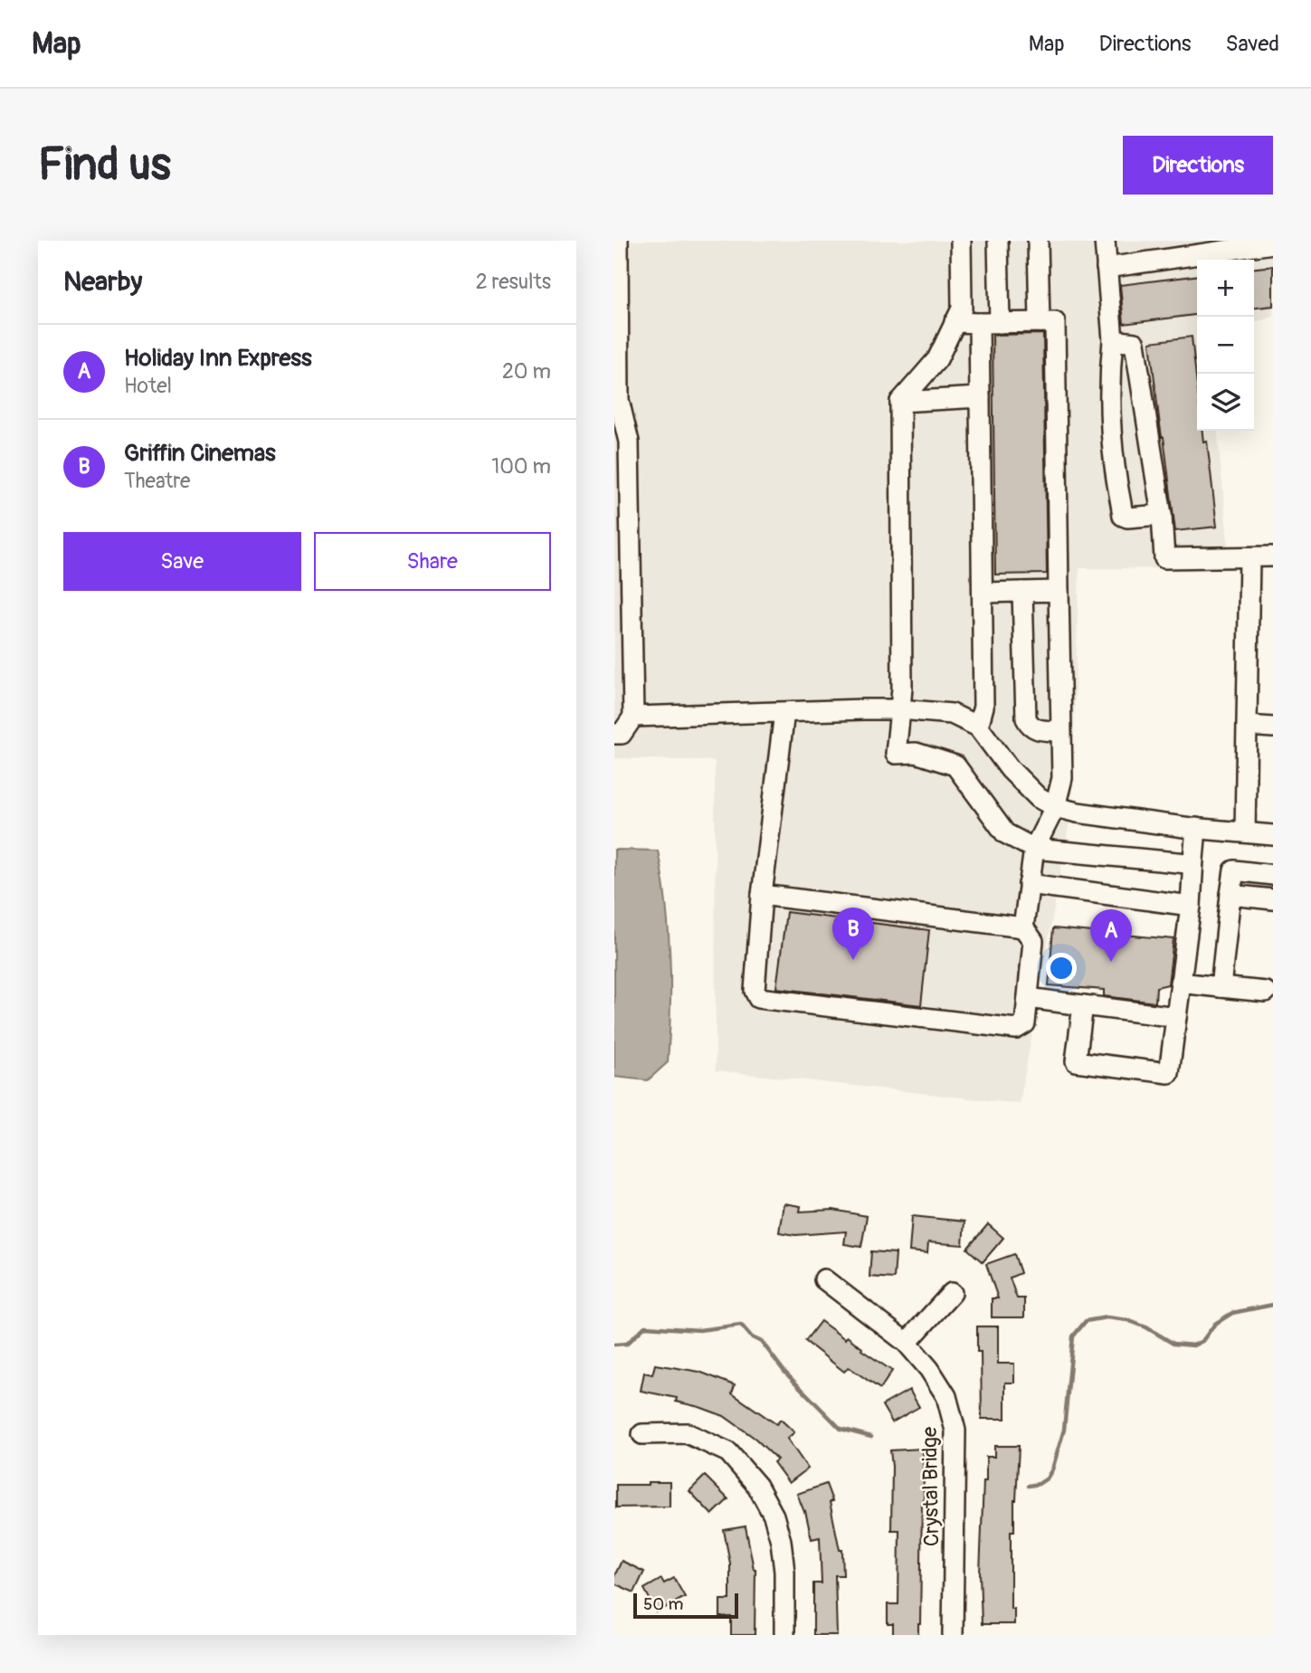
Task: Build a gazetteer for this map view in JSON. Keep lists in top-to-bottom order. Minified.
{"streets":{"street":["Crystal Bridge"]},"scale_bar":"50 m","page":{"header":"Map","nav":["Map","Directions","Saved"],"buttons":["Directions",["Save","Share"]],"title":"Find us","heading":["Nearby","2 results"],"map_buttons":["+","−"],"list":[{"mark":"A","name":"Holiday Inn Express","note":"Hotel","value":"20 m"},{"mark":"B","name":"Griffin Cinemas","note":"Theatre","value":"100 m"}],"pins":["B","A"],"scale":"50 m"}}
